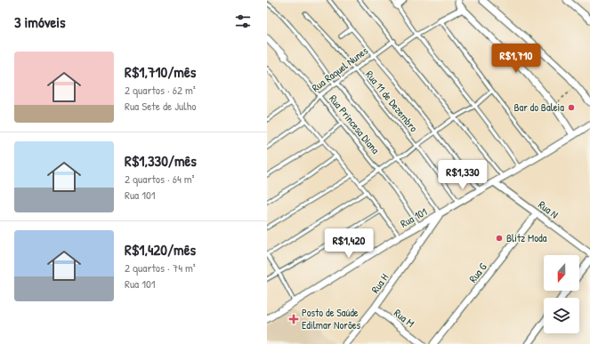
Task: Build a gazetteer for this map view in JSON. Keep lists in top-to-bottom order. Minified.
{"streets":{"street":["Rua Princesa Diana","Rua N","Rua 101","Rua G","Rua H","Rua M"],"lane":["Rua Raquel Nunes","Rua 11 de Dezembro"]},"crossings":[["Rua Raquel Nunes","Rua 11 de Dezembro"],["Rua Raquel Nunes","Rua Princesa Diana"],["Rua 11 de Dezembro","Rua 101"],["Rua Princesa Diana","Rua 101"],["Rua N","Rua 101"],["Rua N","Rua G"],["Rua 101","Rua H"],["Rua H","Rua M"]],"places":{"other":["Bar do Baleia","Blitz Moda"],"health":["Posto de Saúde Edilmar Norões"]},"north":"bottom","page":{"heading":"3 imóveis","list":[{"name":"R$1,710/mês","note":"2 quartos · 62 m² · Rua Sete de Julho"},{"name":"R$1,330/mês","note":"2 quartos · 64 m² · Rua 101"},{"name":"R$1,420/mês","note":"2 quartos · 74 m² · Rua 101"}],"price":["R$1,710","R$1,330","R$1,420"]}}
